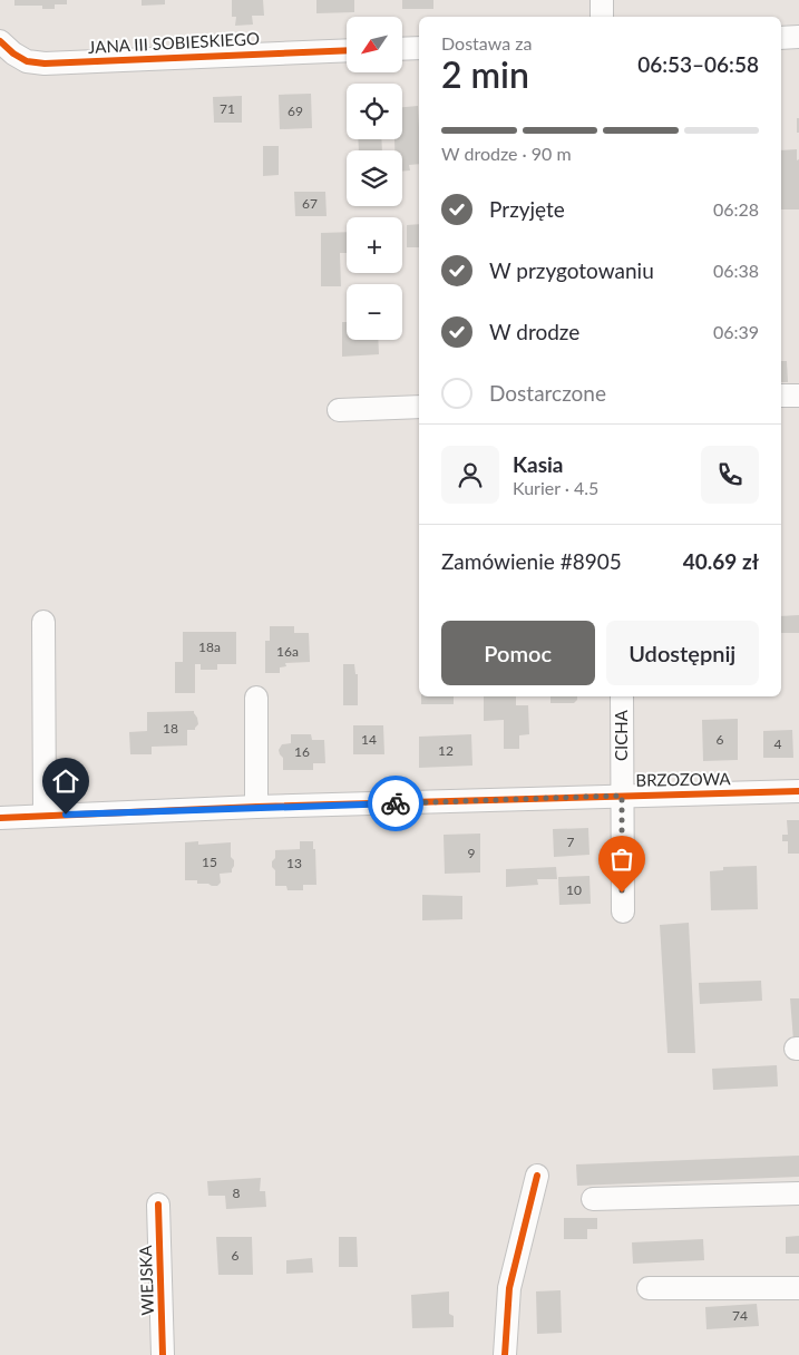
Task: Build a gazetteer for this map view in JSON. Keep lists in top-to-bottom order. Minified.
{"streets":{"street":["JANA III SOBIESKIEGO","CICHA","BRZOZOWA","WIEJSKA"]},"crossings":[["CICHA","BRZOZOWA"]],"house_numbers":["71","69","67","18a","16a","18","14","6","4","12","16","7","9","15","13","10","8","6","74"],"north":"bottom left","page":{"map_buttons":["+","−"],"heading":["2 min","Dostawa za","06:53–06:58"],"panel":["Kasia","Kurier · 4.5","Zamówienie #8905","40.69 zł"],"bar":"W drodze · 90 m","list":[["Przyjęte","06:28"],["W przygotowaniu","06:38"],["W drodze","06:39"],"Dostarczone"],"buttons":["Pomoc","Udostępnij"]}}
